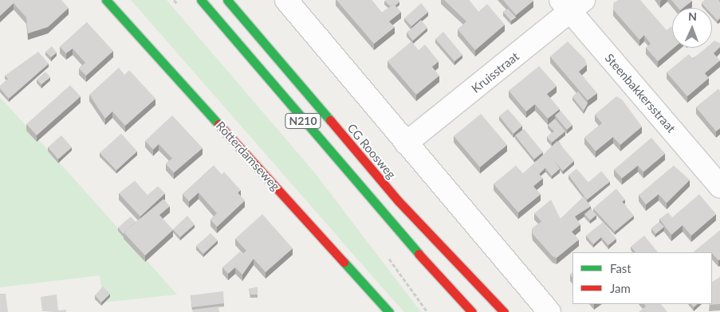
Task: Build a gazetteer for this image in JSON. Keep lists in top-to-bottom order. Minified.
{"streets":{"street":["Kruisstraat","Steenbakkersstraat","N210","CG Roosweg","Rotterdamseweg"]},"crossings":[["Kruisstraat","Steenbakkersstraat"]],"legend":["Fast","Jam"],"north":"top"}
